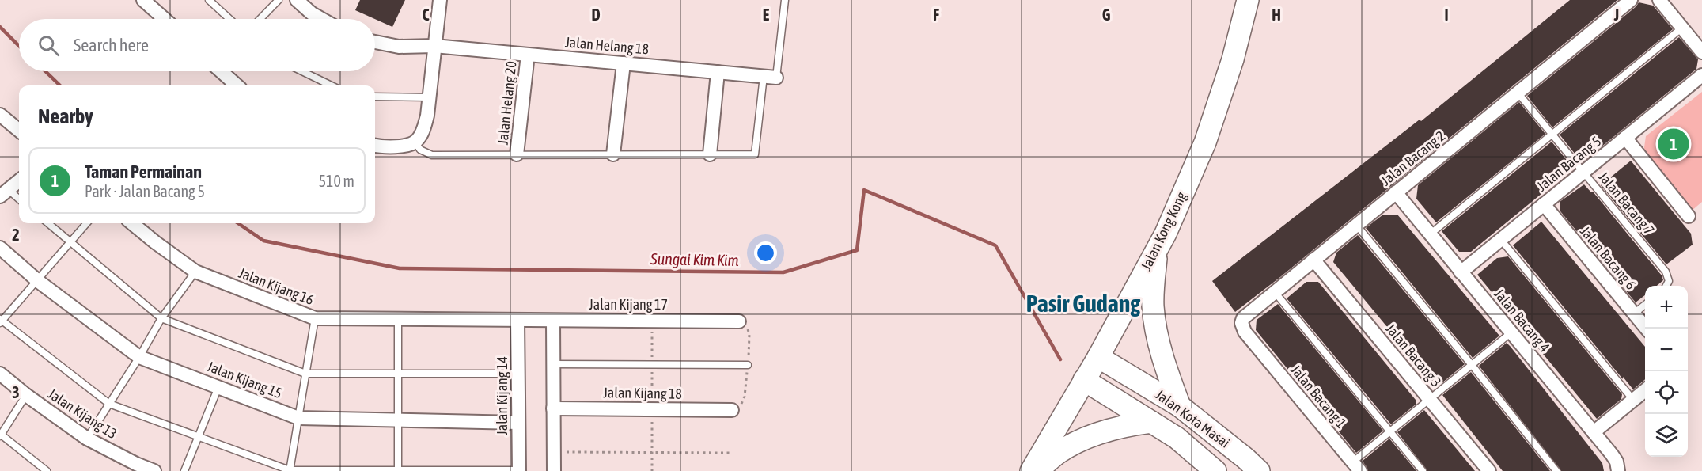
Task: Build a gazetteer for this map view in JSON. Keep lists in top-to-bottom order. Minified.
{"streets":{"main road":["Jalan Kong Kong","Jalan Kota Masai"],"street":["Jalan Helang 18","Jalan Helang 20","Jalan Bacang 2","Jalan Bacang 5","Jalan Bacang 6","Jalan Kijang 16","Jalan Kijang 17","Jalan Bacang 4","Jalan Bacang 3","Jalan Kijang 15","Jalan Kijang 18","Jalan Kijang 14","Jalan Bacang 1","Jalan Kijang 13"],"lane":["Jalan Bacang 7"]},"crossings":[["Jalan Helang 18","Jalan Helang 20"],["Jalan Bacang 2","Jalan Bacang 7"],["Jalan Bacang 2","Jalan Bacang 4"],["Jalan Bacang 2","Jalan Bacang 3"],["Jalan Bacang 2","Jalan Bacang 1"],["Jalan Bacang 5","Jalan Bacang 7"],["Jalan Bacang 5","Jalan Bacang 6"],["Jalan Bacang 5","Jalan Bacang 4"],["Jalan Kong Kong","Jalan Kota Masai"],["Jalan Kijang 16","Jalan Kijang 17"],["Jalan Kijang 16","Jalan Kijang 14"],["Jalan Kijang 17","Jalan Kijang 14"],["Jalan Kijang 15","Jalan Kijang 14"]],"districts":["Pasir Gudang"],"water":["Sungai Kim Kim"],"page":{"search":"Search here","heading":"Nearby","pins":"1","list":[{"mark":"1","name":"Taman Permainan","note":"Park · Jalan Bacang 5","value":"510 m"}],"map_buttons":["+","−"]},"grid":{"columns":["C","D","E","F","G","H","I","J"],"rows":["2","3"]}}
